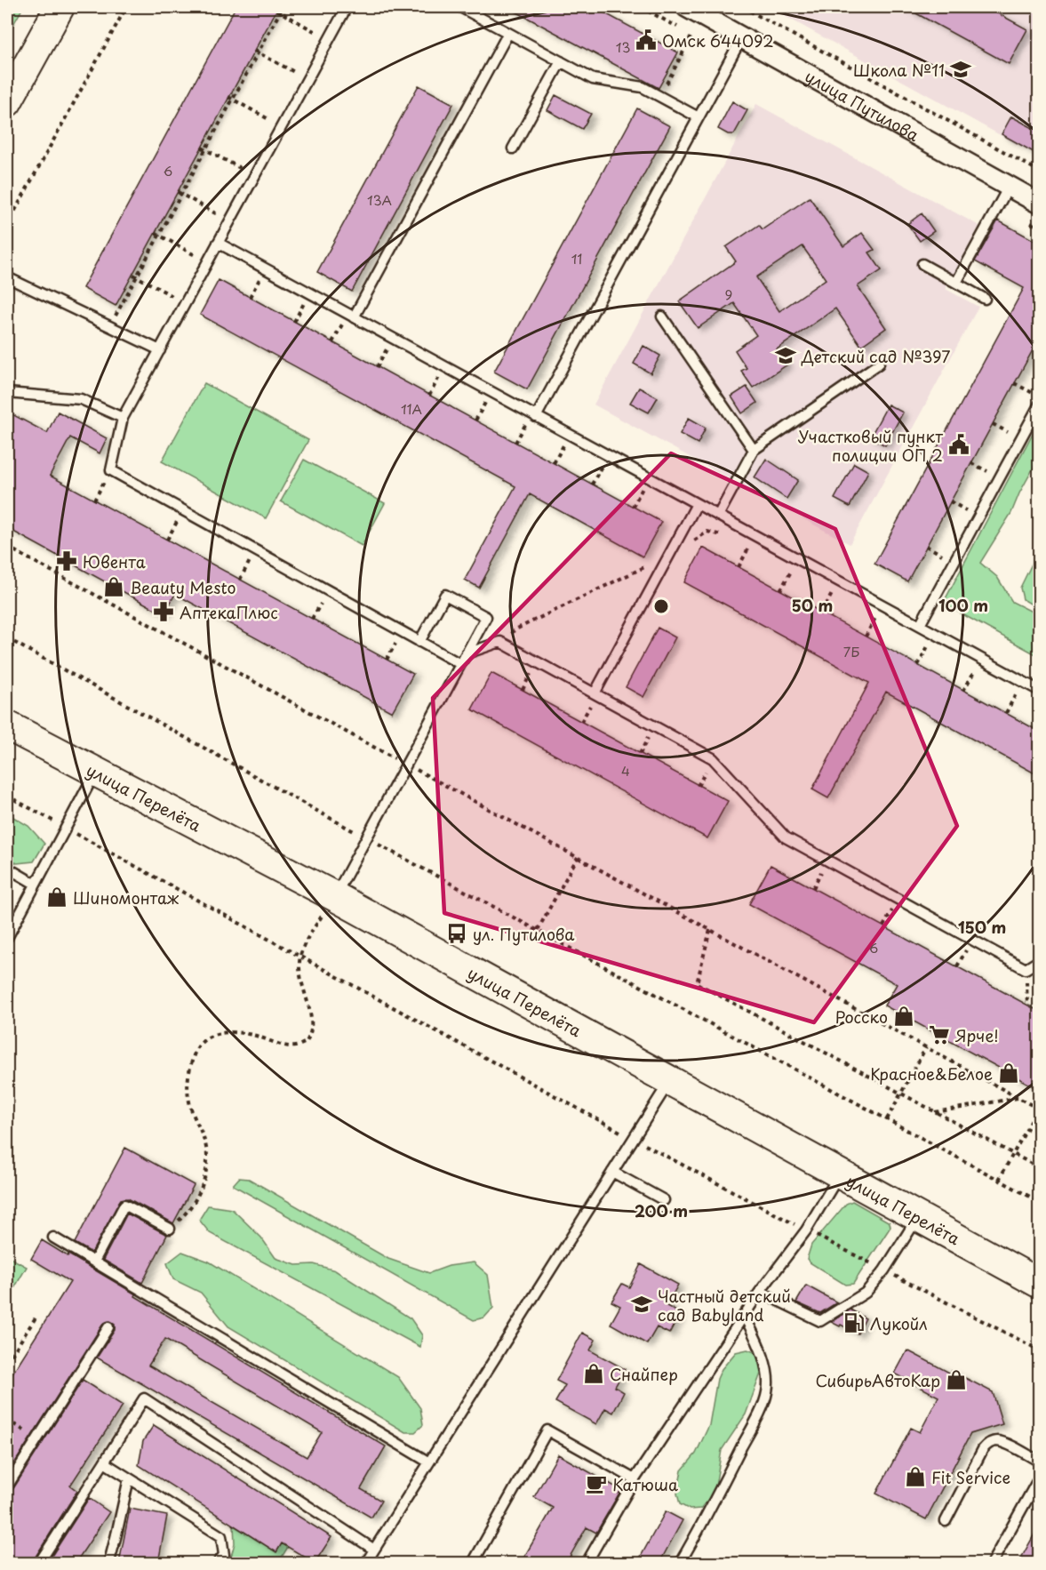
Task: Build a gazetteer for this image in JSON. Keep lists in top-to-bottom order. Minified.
{"streets":{"main road":["улица Перелёта"],"street":["улица Путилова"]},"places":{"public building":["Омск 644092","Участковый пункт полиции ОП 2"],"school or university":["Школа №11","Детский сад №397","Частный детский сад Babyland"],"pharmacy":["Ювента","АптекаПлюс"],"shop":["Beauty Mesto","Шиномонтаж","Росско","Красное&Белое","Снайпер","СибирьАвтоКар","Fit Service"],"bus stop":["ул. Путилова"],"supermarket":["Ярче!"],"fuel station":["Лукойл"],"cafe":["Катюша"]},"house_numbers":["13","6","13А","11","9","11А","7Б","4","6"],"rings":["50 m","100 m","150 m","200 m"]}
